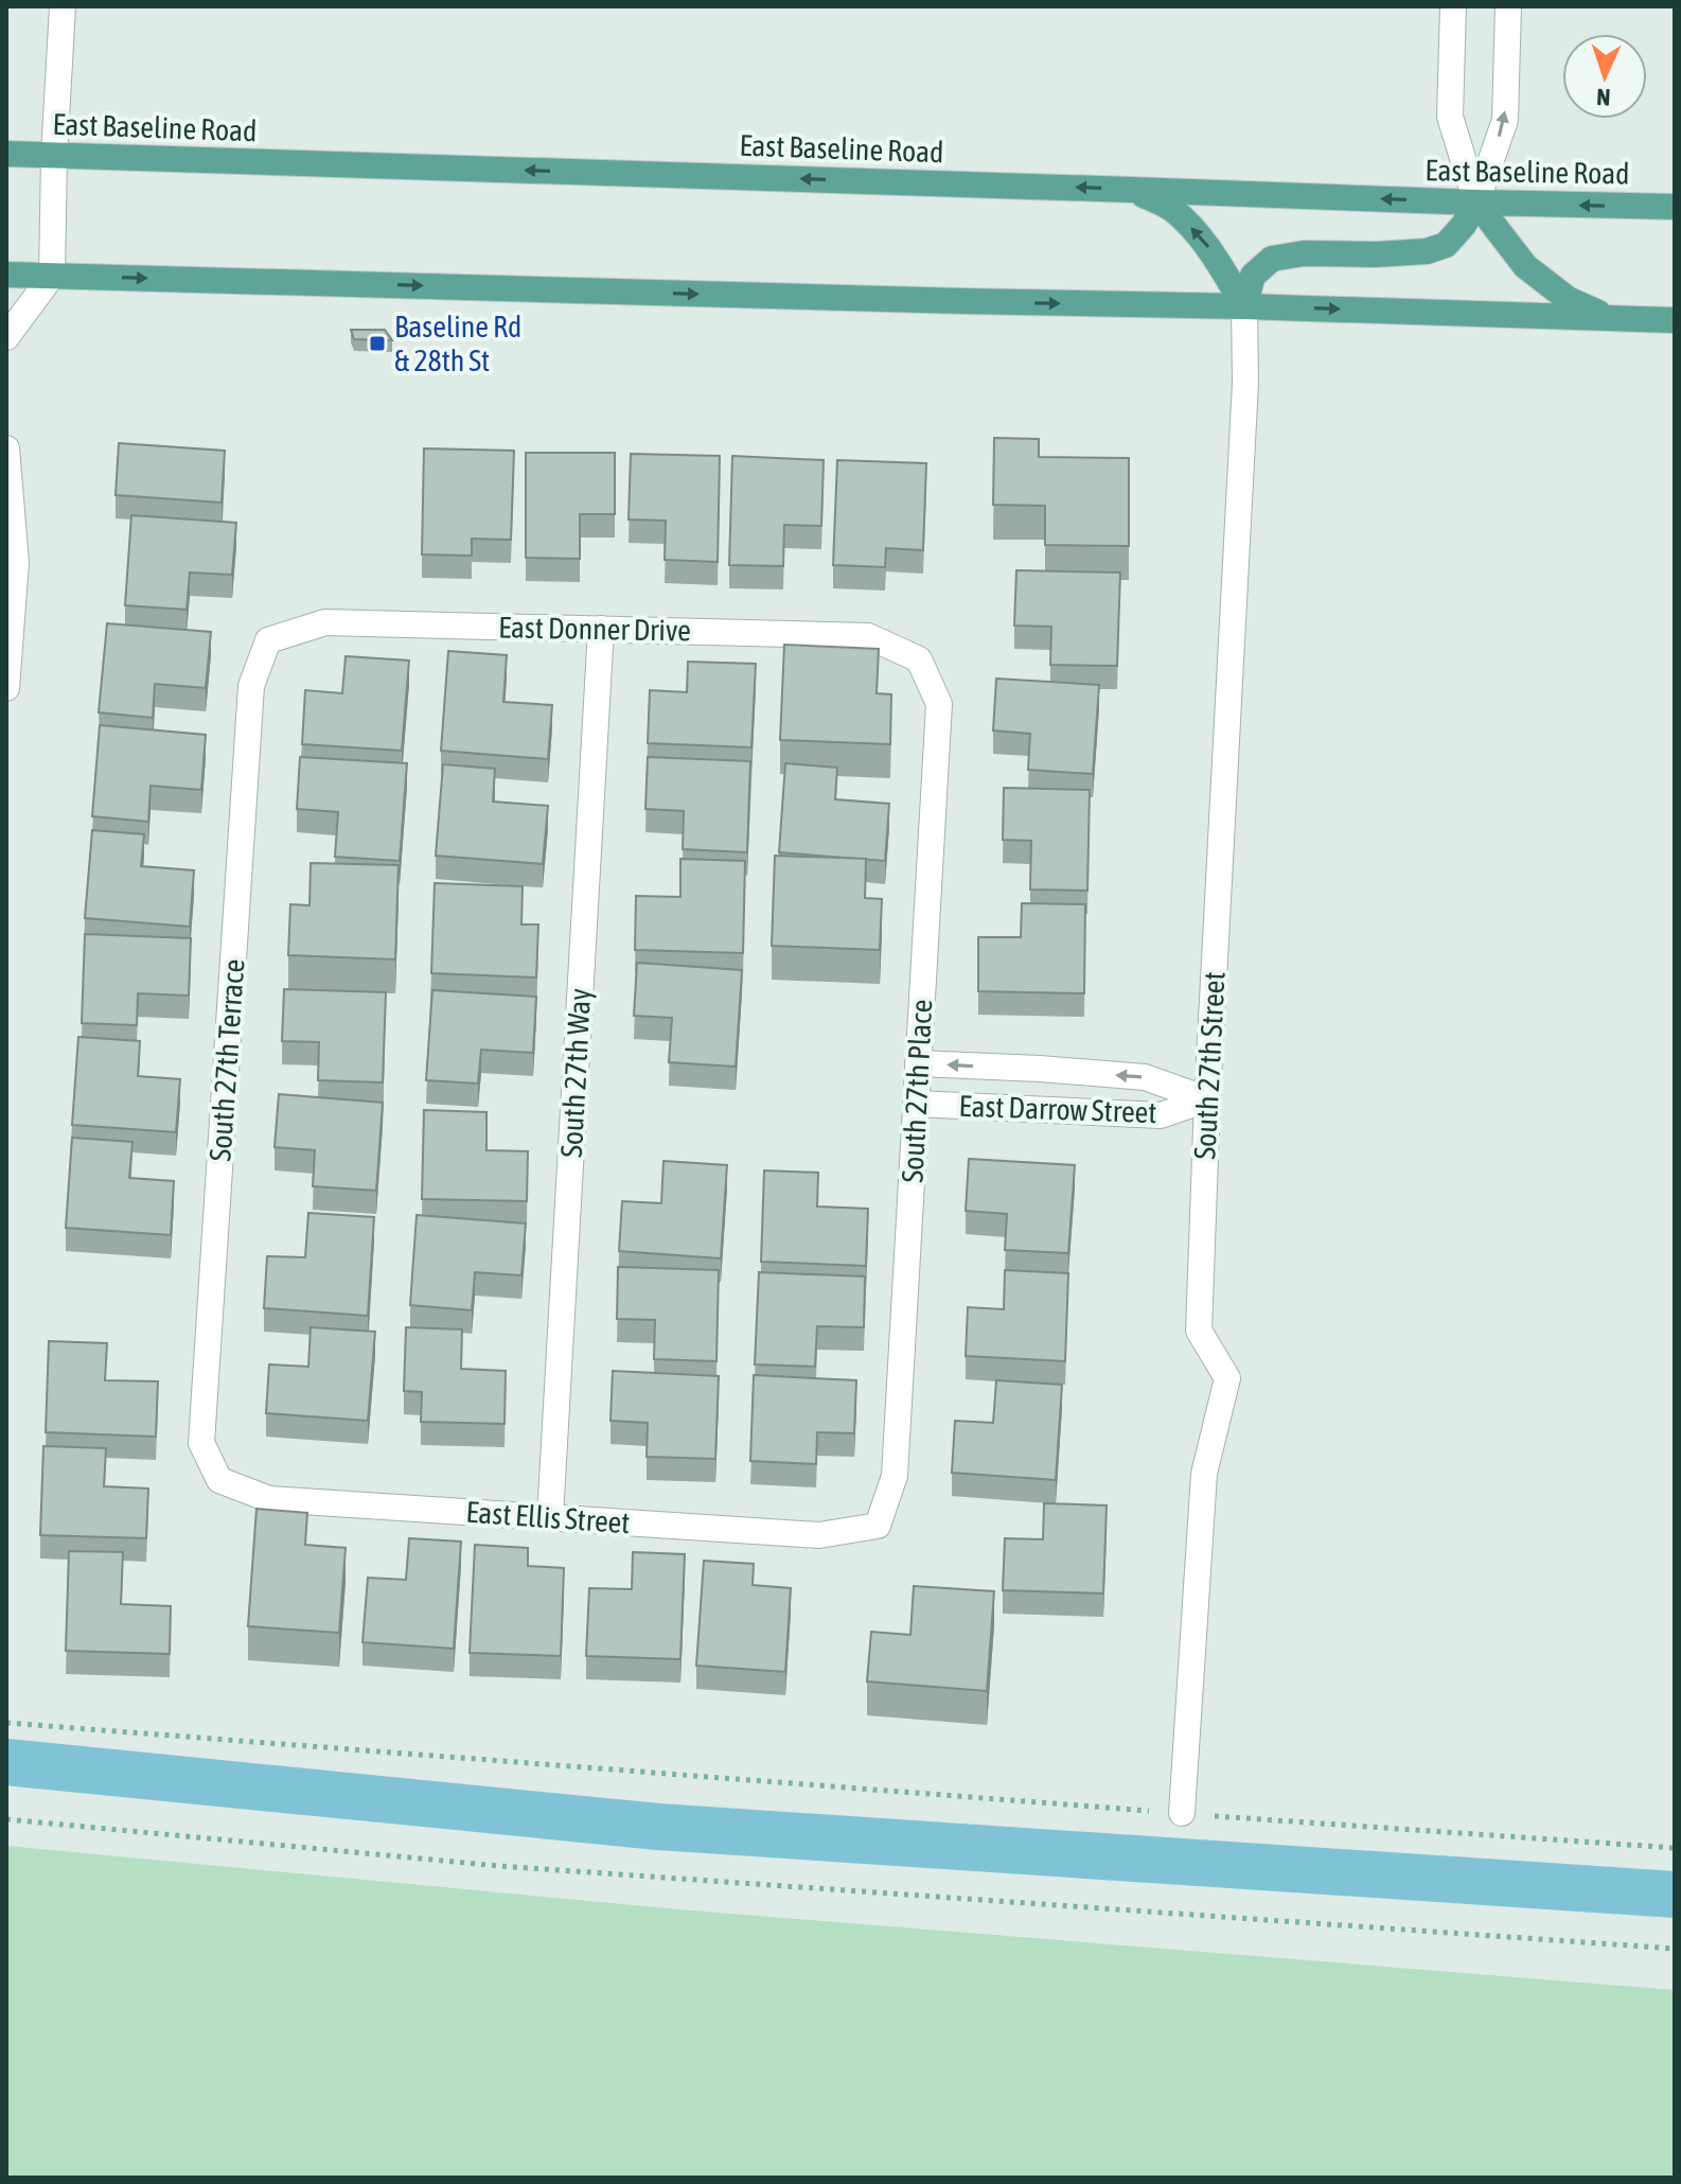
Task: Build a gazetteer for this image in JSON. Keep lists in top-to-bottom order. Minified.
{"streets":{"main road":["East Baseline Road"],"street":["East Donner Drive","South 27th Terrace","South 27th Street","South 27th Way","South 27th Place","East Darrow Street","East Ellis Street"]},"crossings":[["East Donner Drive","South 27th Terrace"],["East Donner Drive","South 27th Way"],["East Donner Drive","South 27th Place"],["South 27th Terrace","East Ellis Street"],["South 27th Street","East Darrow Street"],["South 27th Way","East Ellis Street"],["South 27th Place","East Darrow Street"],["South 27th Place","East Ellis Street"]],"places":{"transit":["Baseline Rd & 28th St"]},"north":"bottom"}
